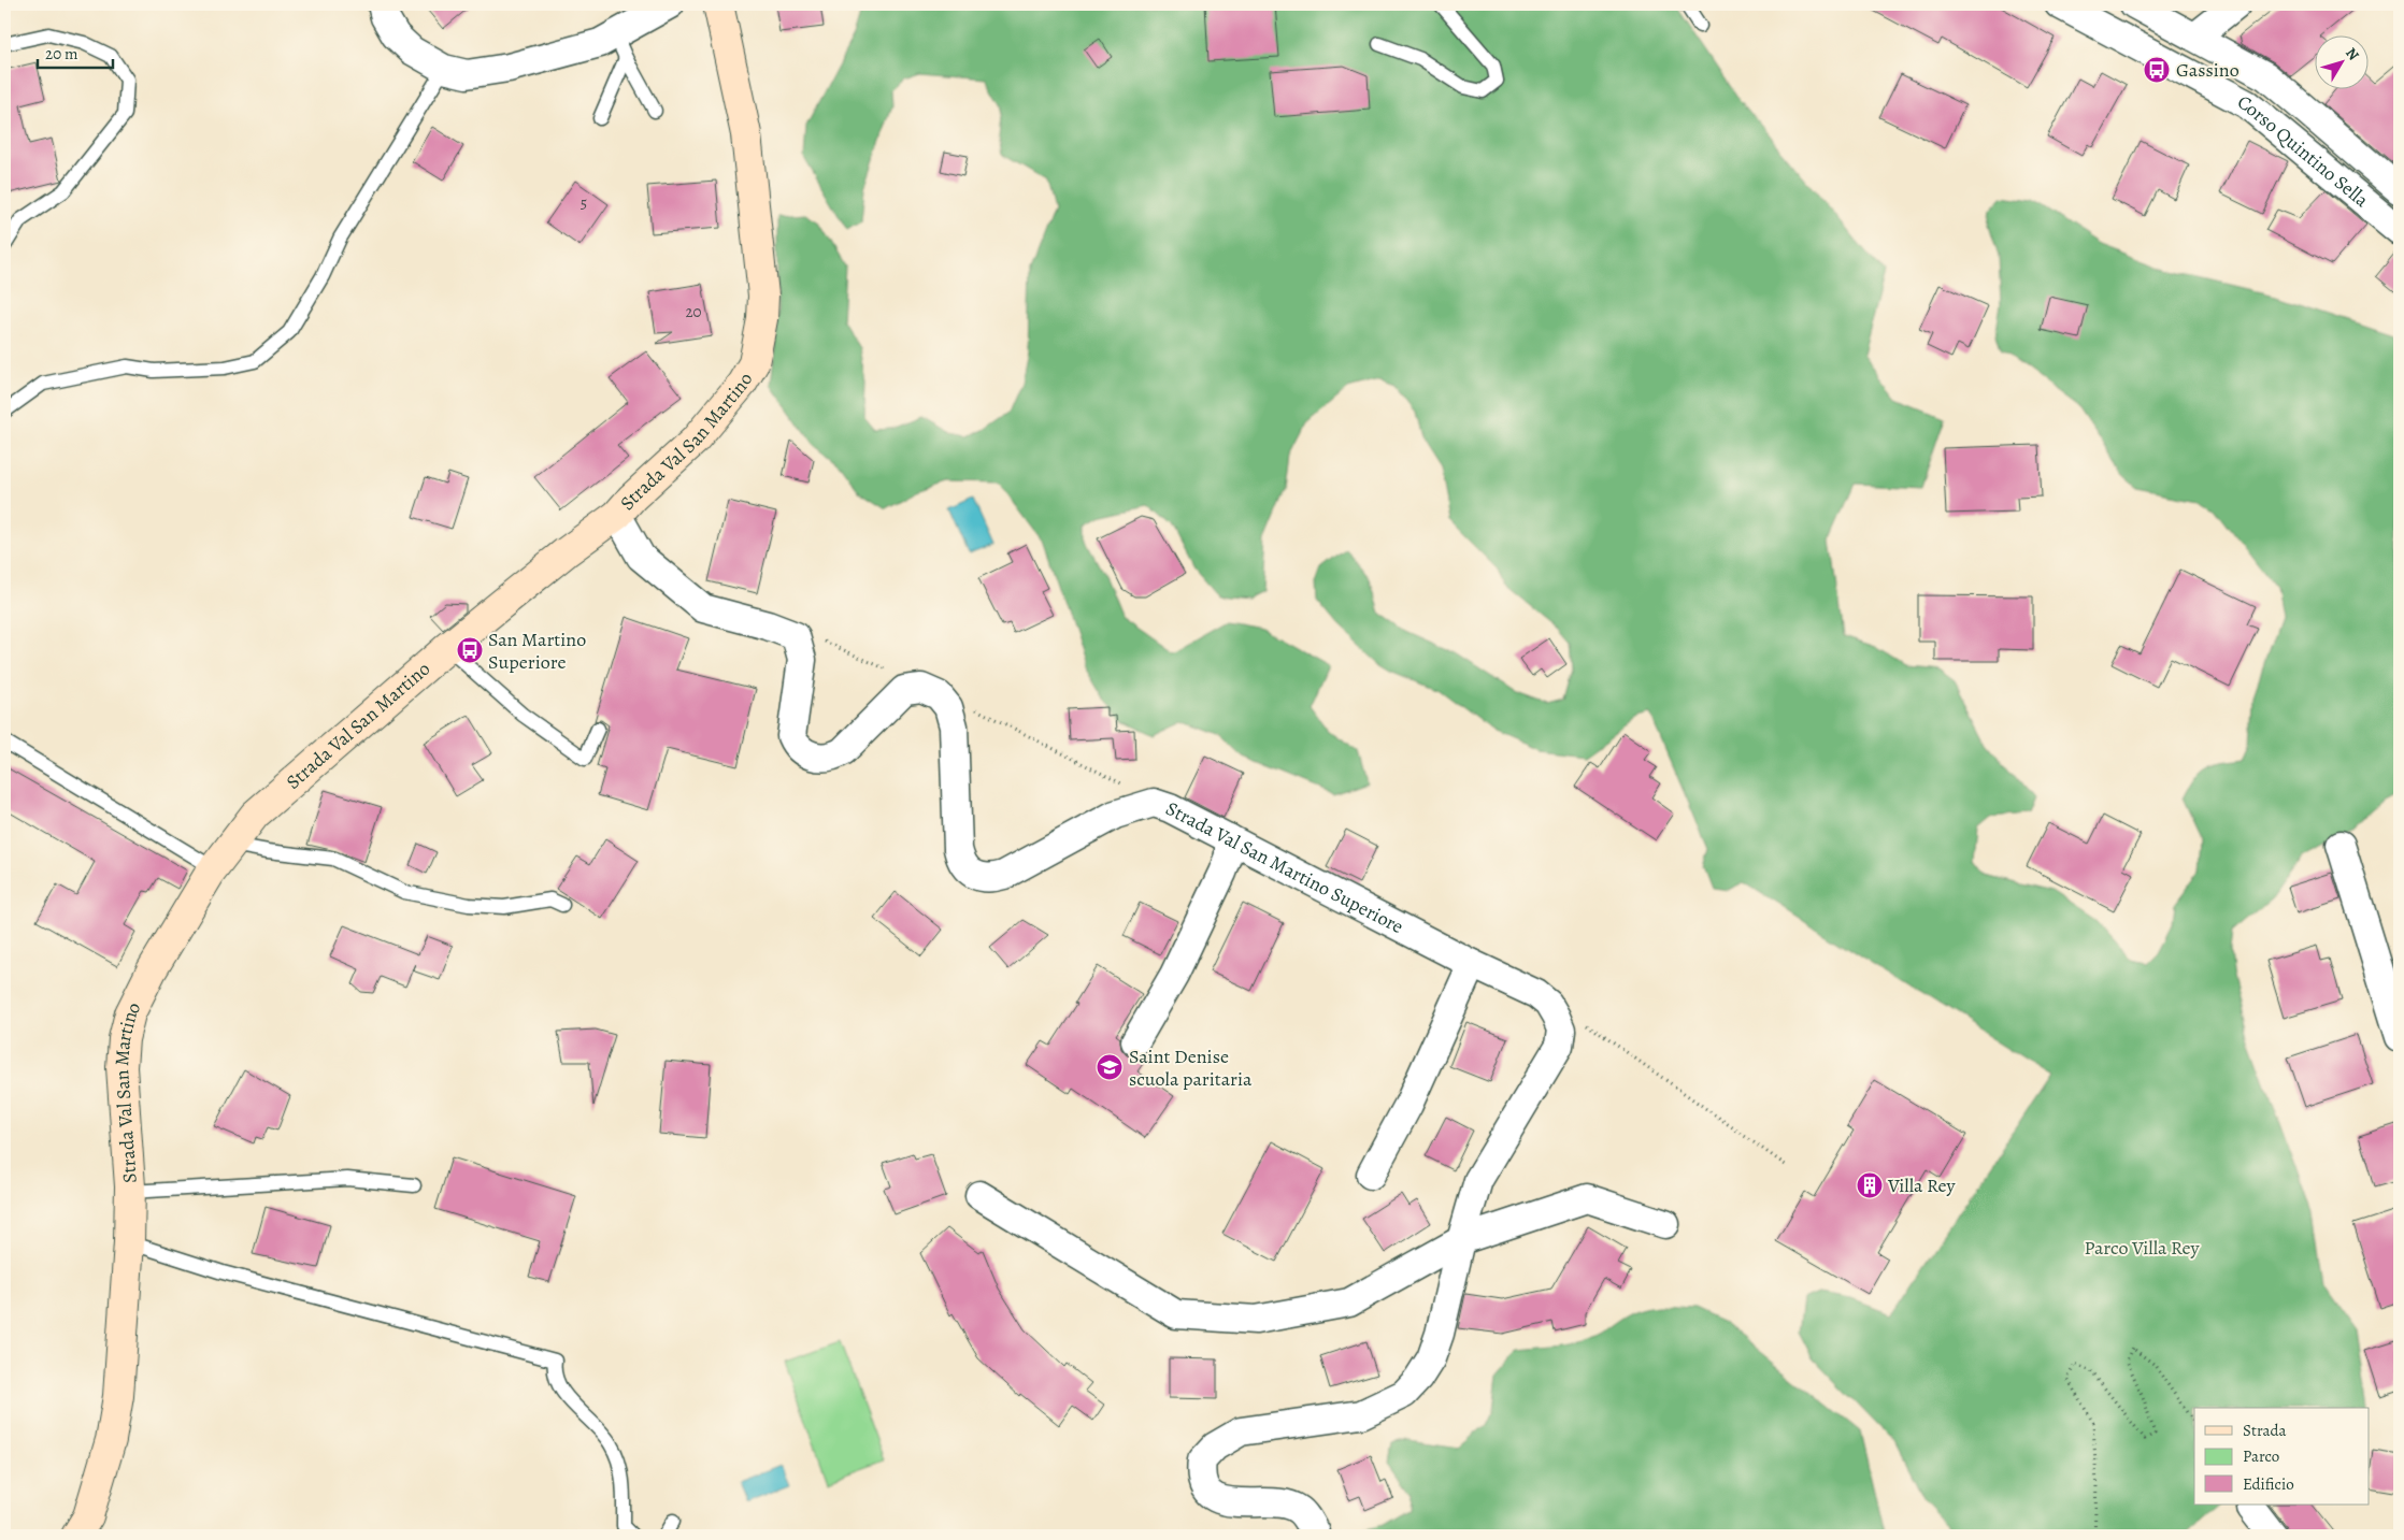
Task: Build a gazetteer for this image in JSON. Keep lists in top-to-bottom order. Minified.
{"streets":{"street":["Corso Quintino Sella","Strada Val San Martino","Strada Val San Martino Superiore"]},"parks":["Parco Villa Rey"],"places":{"bus stop":["Gassino","San Martino Superiore"],"school or university":["Saint Denise scuola paritaria"],"building":["Villa Rey"]},"house_numbers":["5","20"],"legend":["Strada","Parco","Edificio"],"scale_bar":"20 m","north":"top right"}
